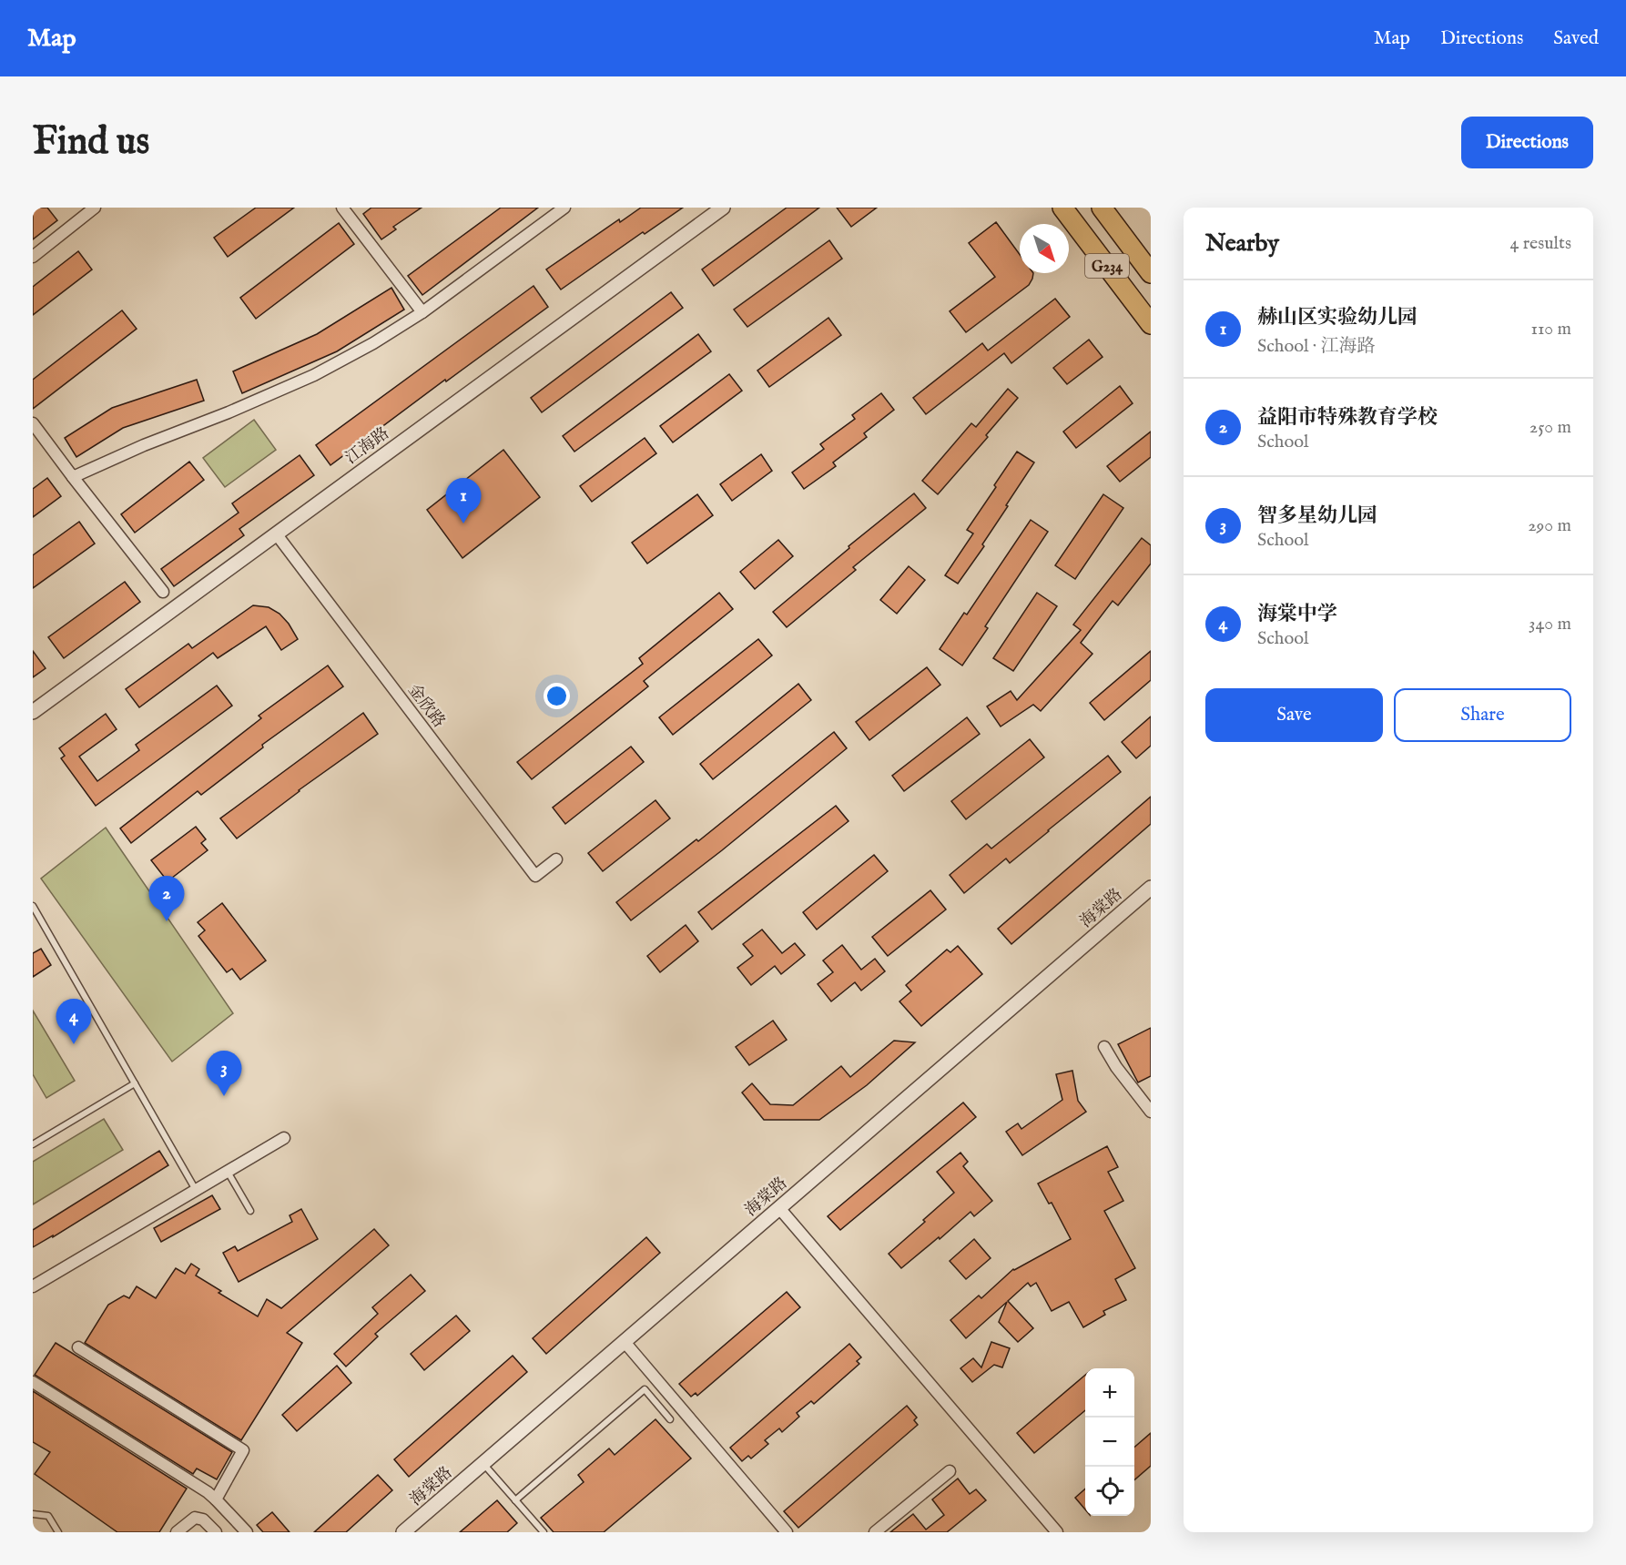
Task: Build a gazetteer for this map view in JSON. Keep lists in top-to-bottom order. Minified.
{"streets":{"highway":["G234"],"street":["江海路","金欣路","海棠路"]},"crossings":[["江海路","金欣路"]],"north":"bottom right","page":{"header":"Map","nav":["Map","Directions","Saved"],"buttons":["Directions",["Save","Share"]],"title":"Find us","heading":["Nearby","4 results"],"list":[{"mark":"1","name":"赫山区实验幼儿园","note":"School · 江海路","value":"110 m"},{"mark":"2","name":"益阳市特殊教育学校","note":"School","value":"250 m"},{"mark":"3","name":"智多星幼儿园","note":"School","value":"290 m"},{"mark":"4","name":"海棠中学","note":"School","value":"340 m"}],"pins":["1","2","4","3"],"map_buttons":["+","−"]}}
